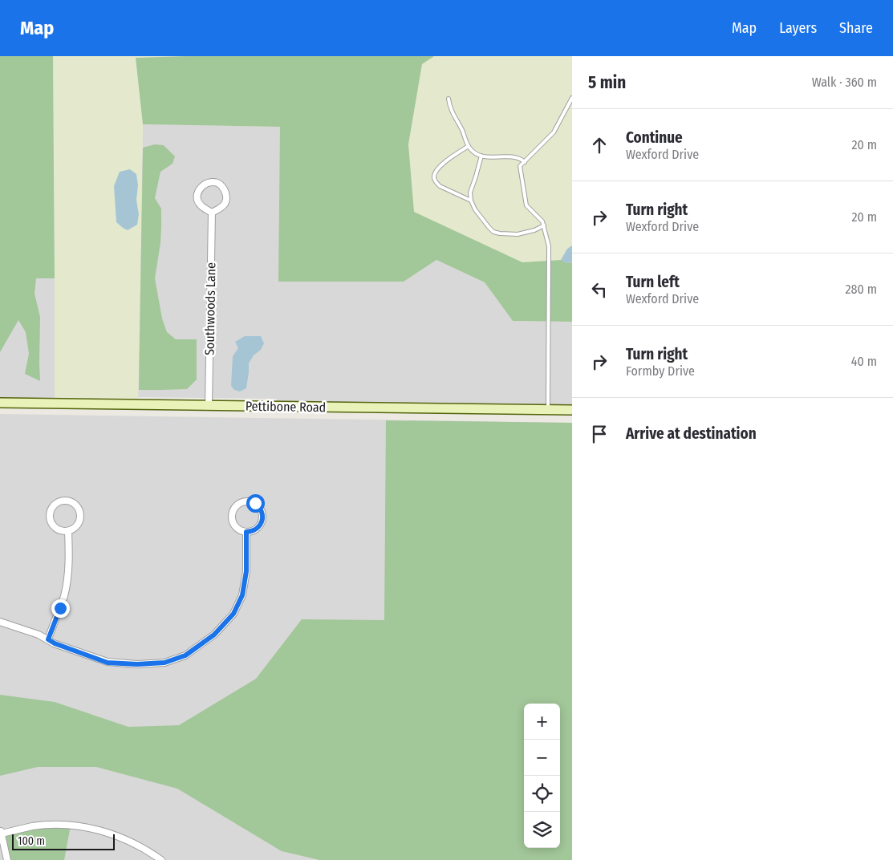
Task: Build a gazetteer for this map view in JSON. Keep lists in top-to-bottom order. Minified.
{"streets":{"street":["Southwoods Lane","Pettibone Road"]},"crossings":[["Southwoods Lane","Pettibone Road"]],"scale_bar":"100 m","page":{"header":"Map","nav":["Map","Layers","Share"],"heading":["5 min","Walk · 360 m"],"list":[["Continue","Wexford Drive","20 m"],["Turn right","Wexford Drive","20 m"],["Turn left","Wexford Drive","280 m"],["Turn right","Formby Drive","40 m"],"Arrive at destination"],"map_buttons":["+","−"],"scale":"100 m"}}
